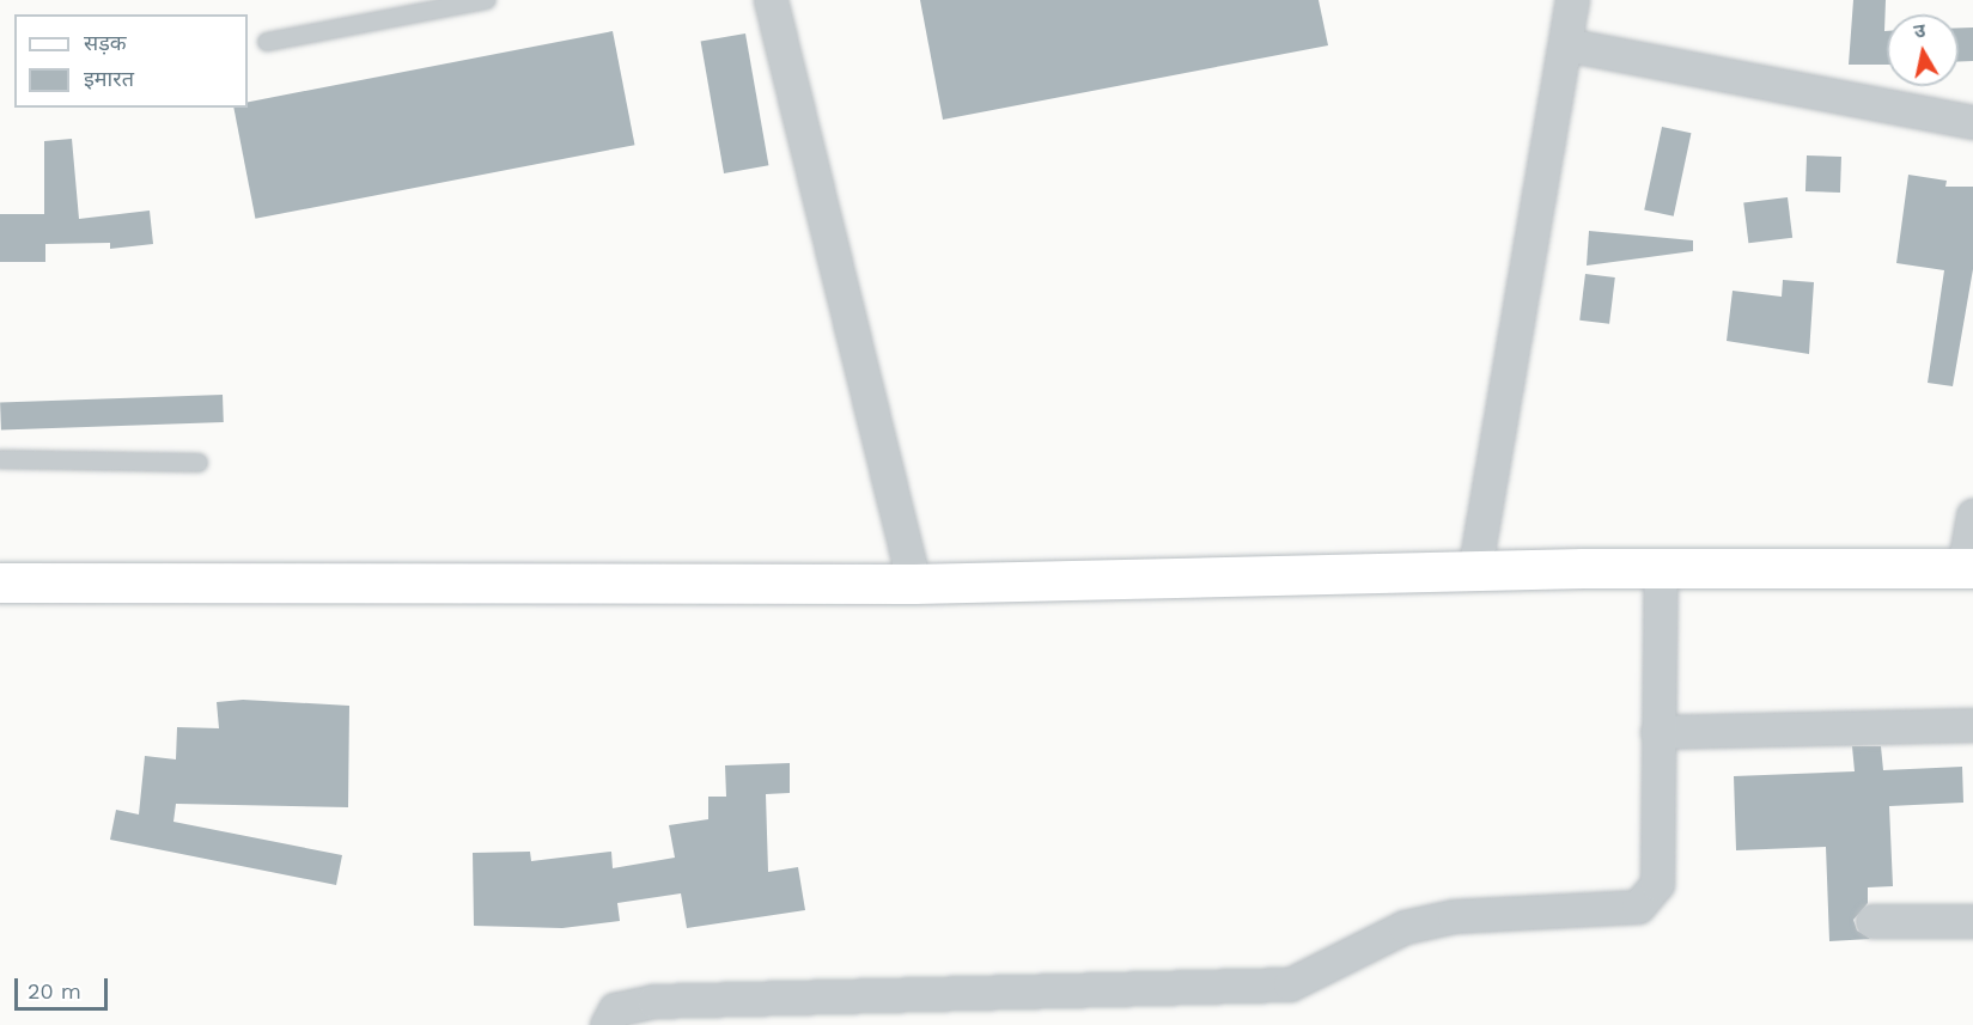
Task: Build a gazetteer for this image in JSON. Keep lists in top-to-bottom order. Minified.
{"legend":["सड़क","इमारत"],"scale_bar":"20 m","north":"top"}
